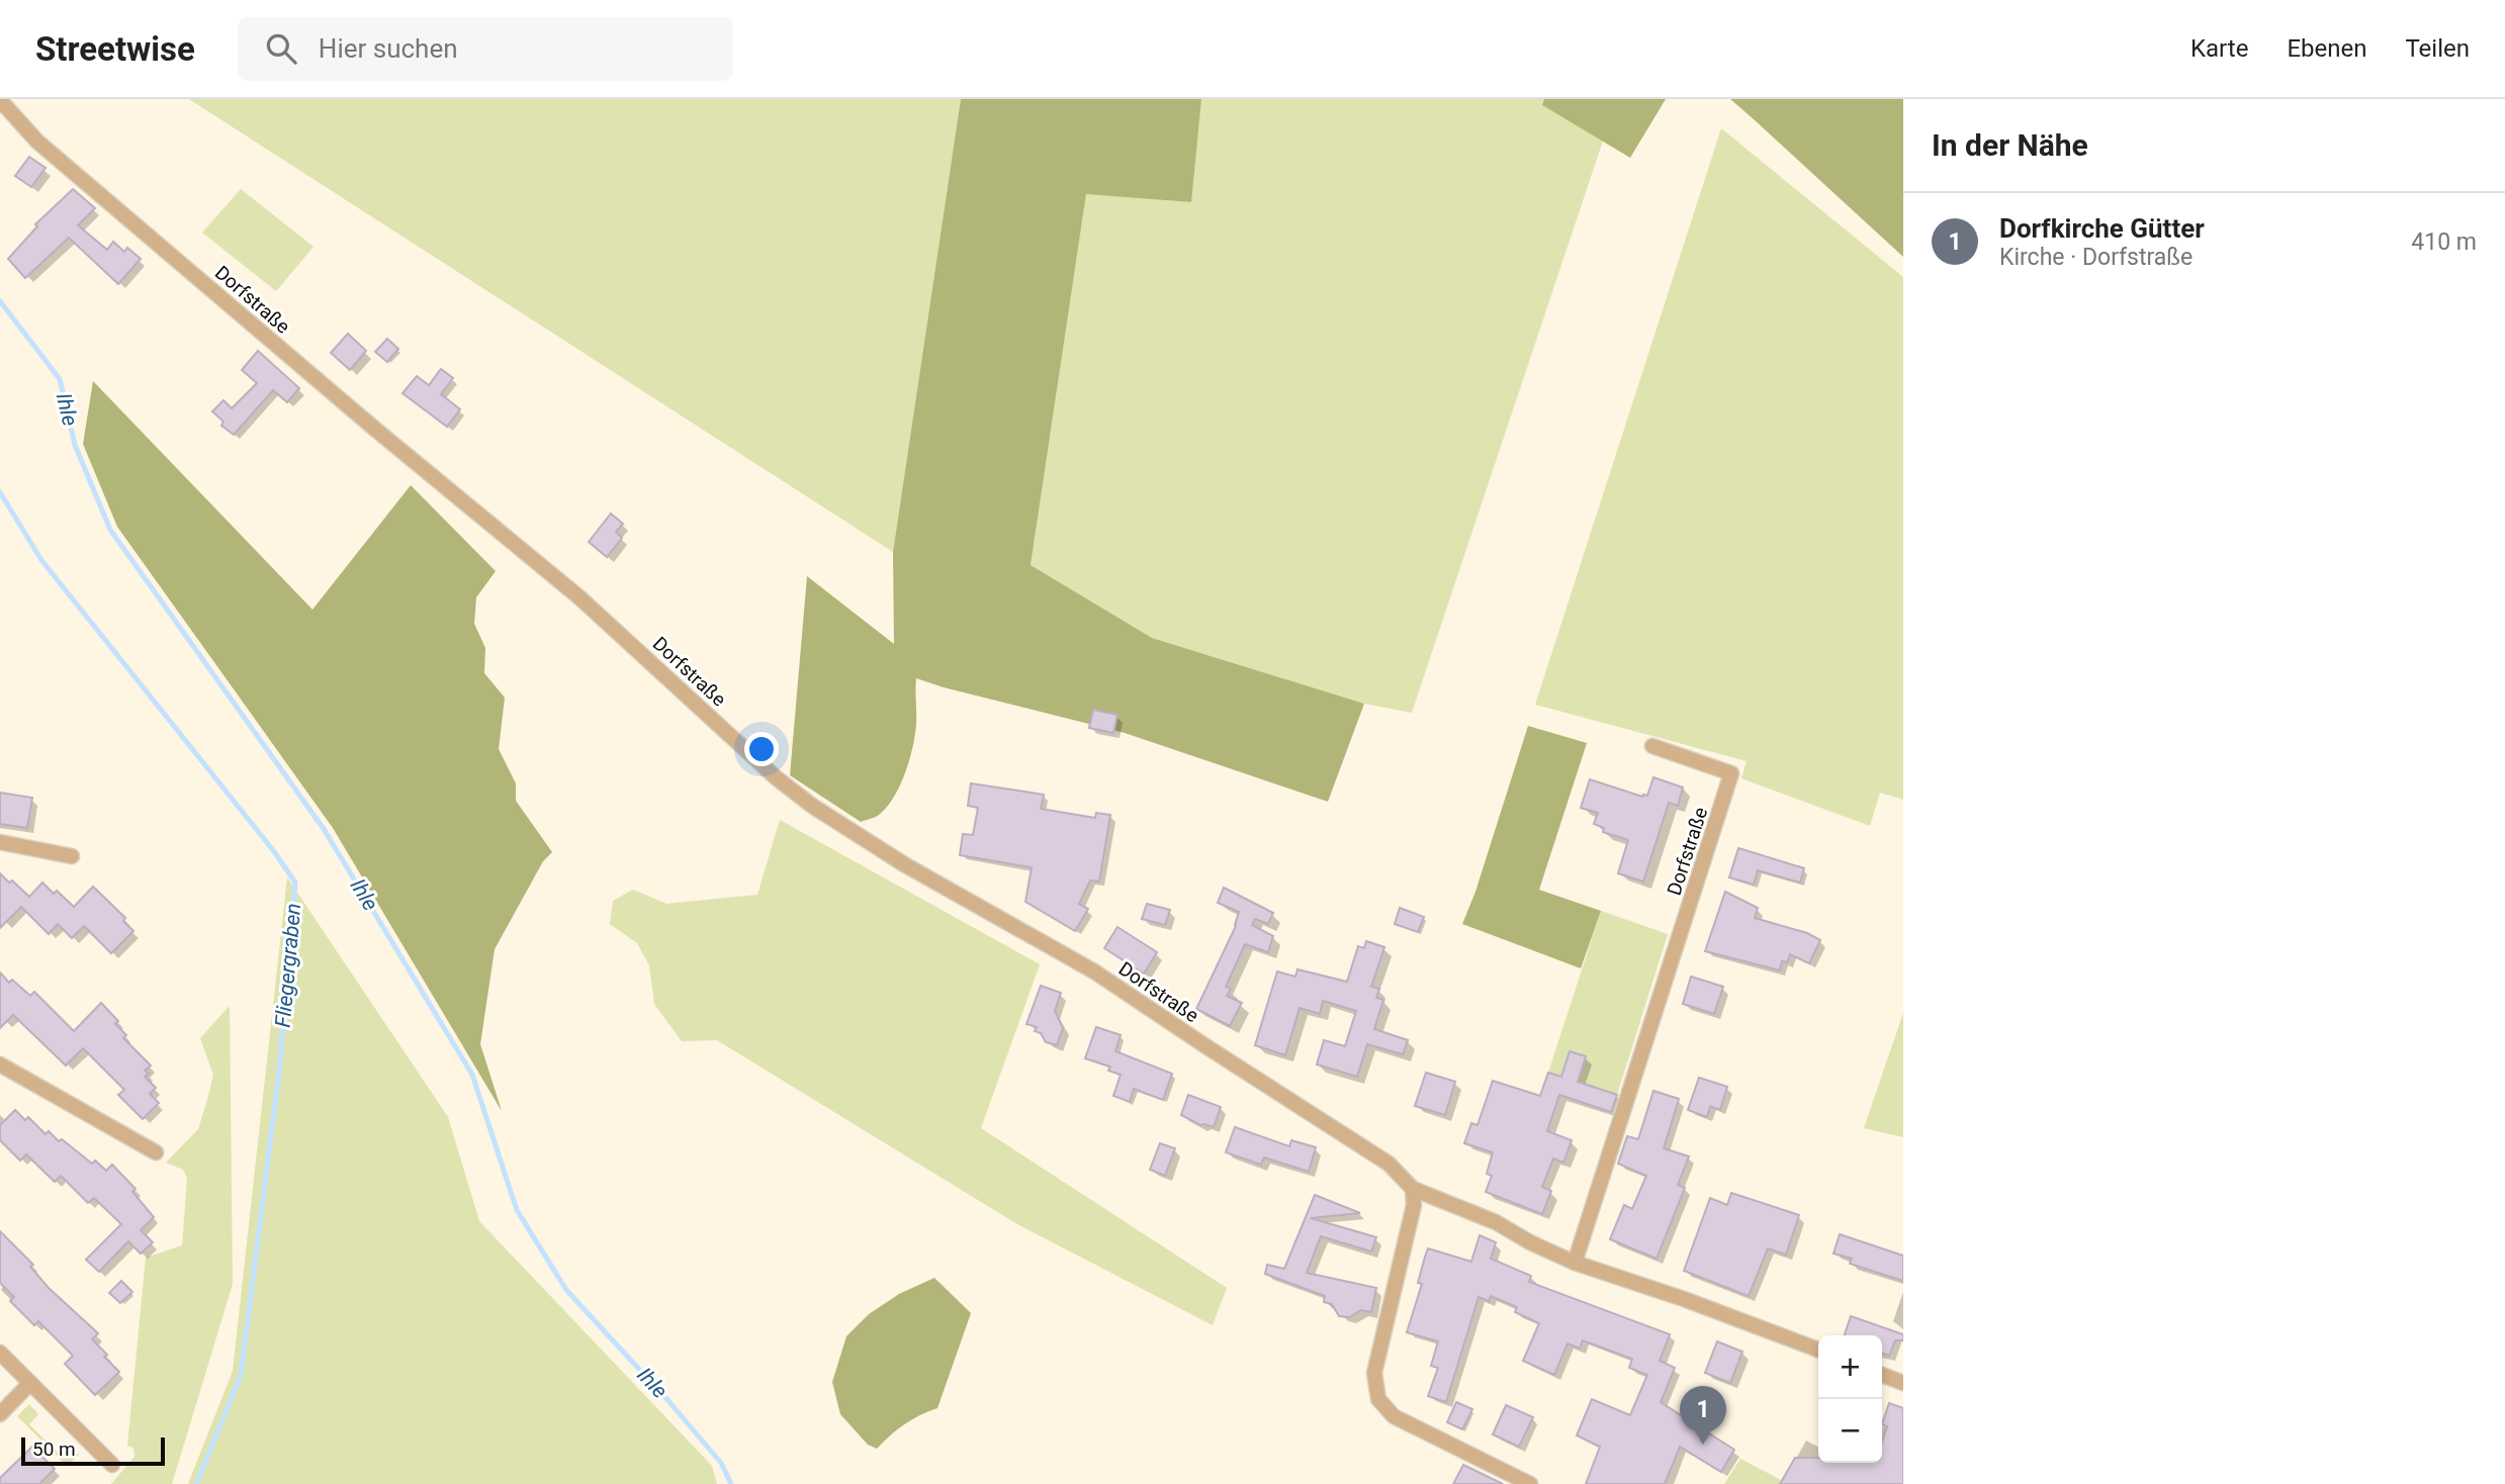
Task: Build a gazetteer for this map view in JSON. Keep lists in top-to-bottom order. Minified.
{"streets":{"street":["Dorfstraße"]},"water":["Ihle","Fliegergraben"],"scale_bar":"50 m","page":{"header":"Streetwise","search":"Hier suchen","nav":["Karte","Ebenen","Teilen"],"heading":"In der Nähe","list":[{"mark":"1","name":"Dorfkirche Gütter","note":"Kirche · Dorfstraße","value":"410 m"}],"map_buttons":["+","−"],"pins":"1","scale":"50 m"}}
